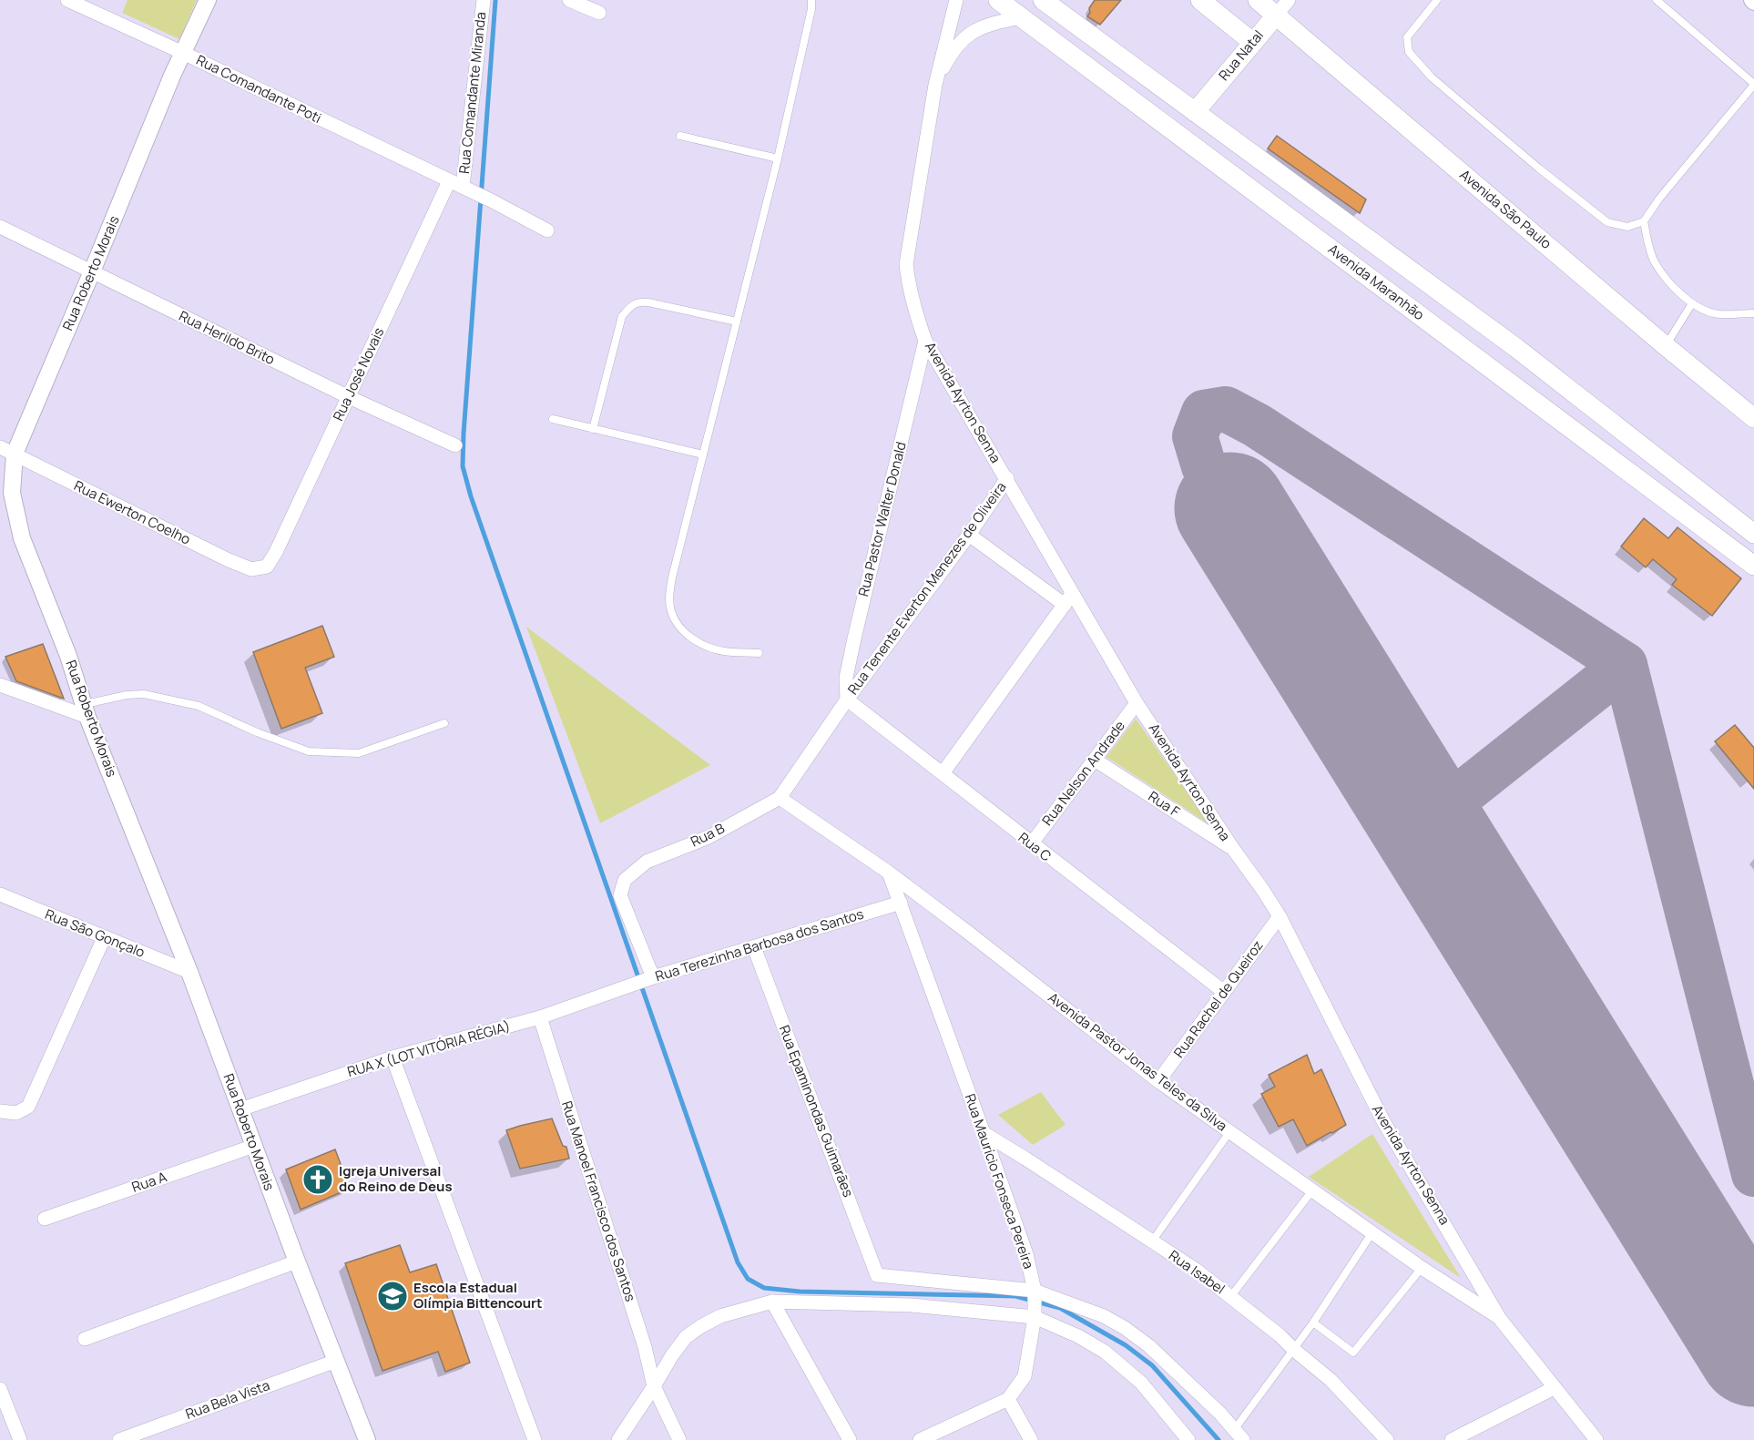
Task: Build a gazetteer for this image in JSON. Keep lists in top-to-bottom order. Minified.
{"streets":{"main road":["Rua Natal","Avenida São Paulo","Avenida Maranhão"],"street":["Rua Comandante Poti","Rua Comandante Miranda","Rua Roberto Morais","Rua Herildo Brito","Rua José Novais","Avenida Ayrton Senna","Rua Ewerton Coelho","Rua Pastor Walter Donald","Rua Tenente Everton Menezes de Oliveira","Rua Nelson Andrade","Rua F","Rua B","Rua C","Rua São Gonçalo","Rua Terezinha Barbosa dos Santos","Rua Rachel de Queiroz","RUA X (LOT VITÓRIA RÉGIA)","Avenida Pastor Jonas Teles da Silva","Rua Epaminondas Guimarães","Rua Maurício Fonseca Pereira","Rua A","Rua Manoel Francisco dos Santos","Rua Isabel","Rua Bela Vista"]},"crossings":[["Rua Natal","Avenida São Paulo"],["Rua Comandante Poti","Rua Comandante Miranda"],["Rua Comandante Poti","Rua Roberto Morais"],["Rua Comandante Poti","Rua José Novais"],["Rua Roberto Morais","Rua Herildo Brito"],["Rua Roberto Morais","Rua Ewerton Coelho"],["Rua Roberto Morais","Rua São Gonçalo"],["Rua Roberto Morais","RUA X (LOT VITÓRIA RÉGIA)"],["Rua Roberto Morais","Rua A"],["Rua Roberto Morais","Rua Bela Vista"],["Avenida Maranhão","Avenida Ayrton Senna"],["Rua Herildo Brito","Rua José Novais"],["Rua José Novais","Rua Ewerton Coelho"],["Avenida Ayrton Senna","Rua Pastor Walter Donald"],["Avenida Ayrton Senna","Rua Tenente Everton Menezes de Oliveira"],["Avenida Ayrton Senna","Rua Nelson Andrade"],["Avenida Ayrton Senna","Rua F"],["Avenida Ayrton Senna","Rua Rachel de Queiroz"],["Avenida Ayrton Senna","Avenida Pastor Jonas Teles da Silva"],["Rua Pastor Walter Donald","Rua Tenente Everton Menezes de Oliveira"],["Rua Pastor Walter Donald","Rua B"],["Rua Pastor Walter Donald","Rua C"],["Rua Tenente Everton Menezes de Oliveira","Rua B"],["Rua Tenente Everton Menezes de Oliveira","Rua C"],["Rua Nelson Andrade","Rua F"],["Rua Nelson Andrade","Rua C"],["Rua B","Rua C"],["Rua B","Rua Terezinha Barbosa dos Santos"],["Rua B","Avenida Pastor Jonas Teles da Silva"],["Rua C","Rua Rachel de Queiroz"],["Rua Terezinha Barbosa dos Santos","RUA X (LOT VITÓRIA RÉGIA)"],["Rua Terezinha Barbosa dos Santos","Rua Epaminondas Guimarães"],["Rua Terezinha Barbosa dos Santos","Rua Maurício Fonseca Pereira"],["Rua Rachel de Queiroz","Avenida Pastor Jonas Teles da Silva"],["RUA X (LOT VITÓRIA RÉGIA)","Rua Manoel Francisco dos Santos"],["Avenida Pastor Jonas Teles da Silva","Rua Maurício Fonseca Pereira"],["Rua Epaminondas Guimarães","Rua Maurício Fonseca Pereira"],["Rua Maurício Fonseca Pereira","Rua Isabel"]],"places":{"church":["Igreja Universal do Reino de Deus"],"school or university":["Escola Estadual Olímpia Bittencourt"]}}
